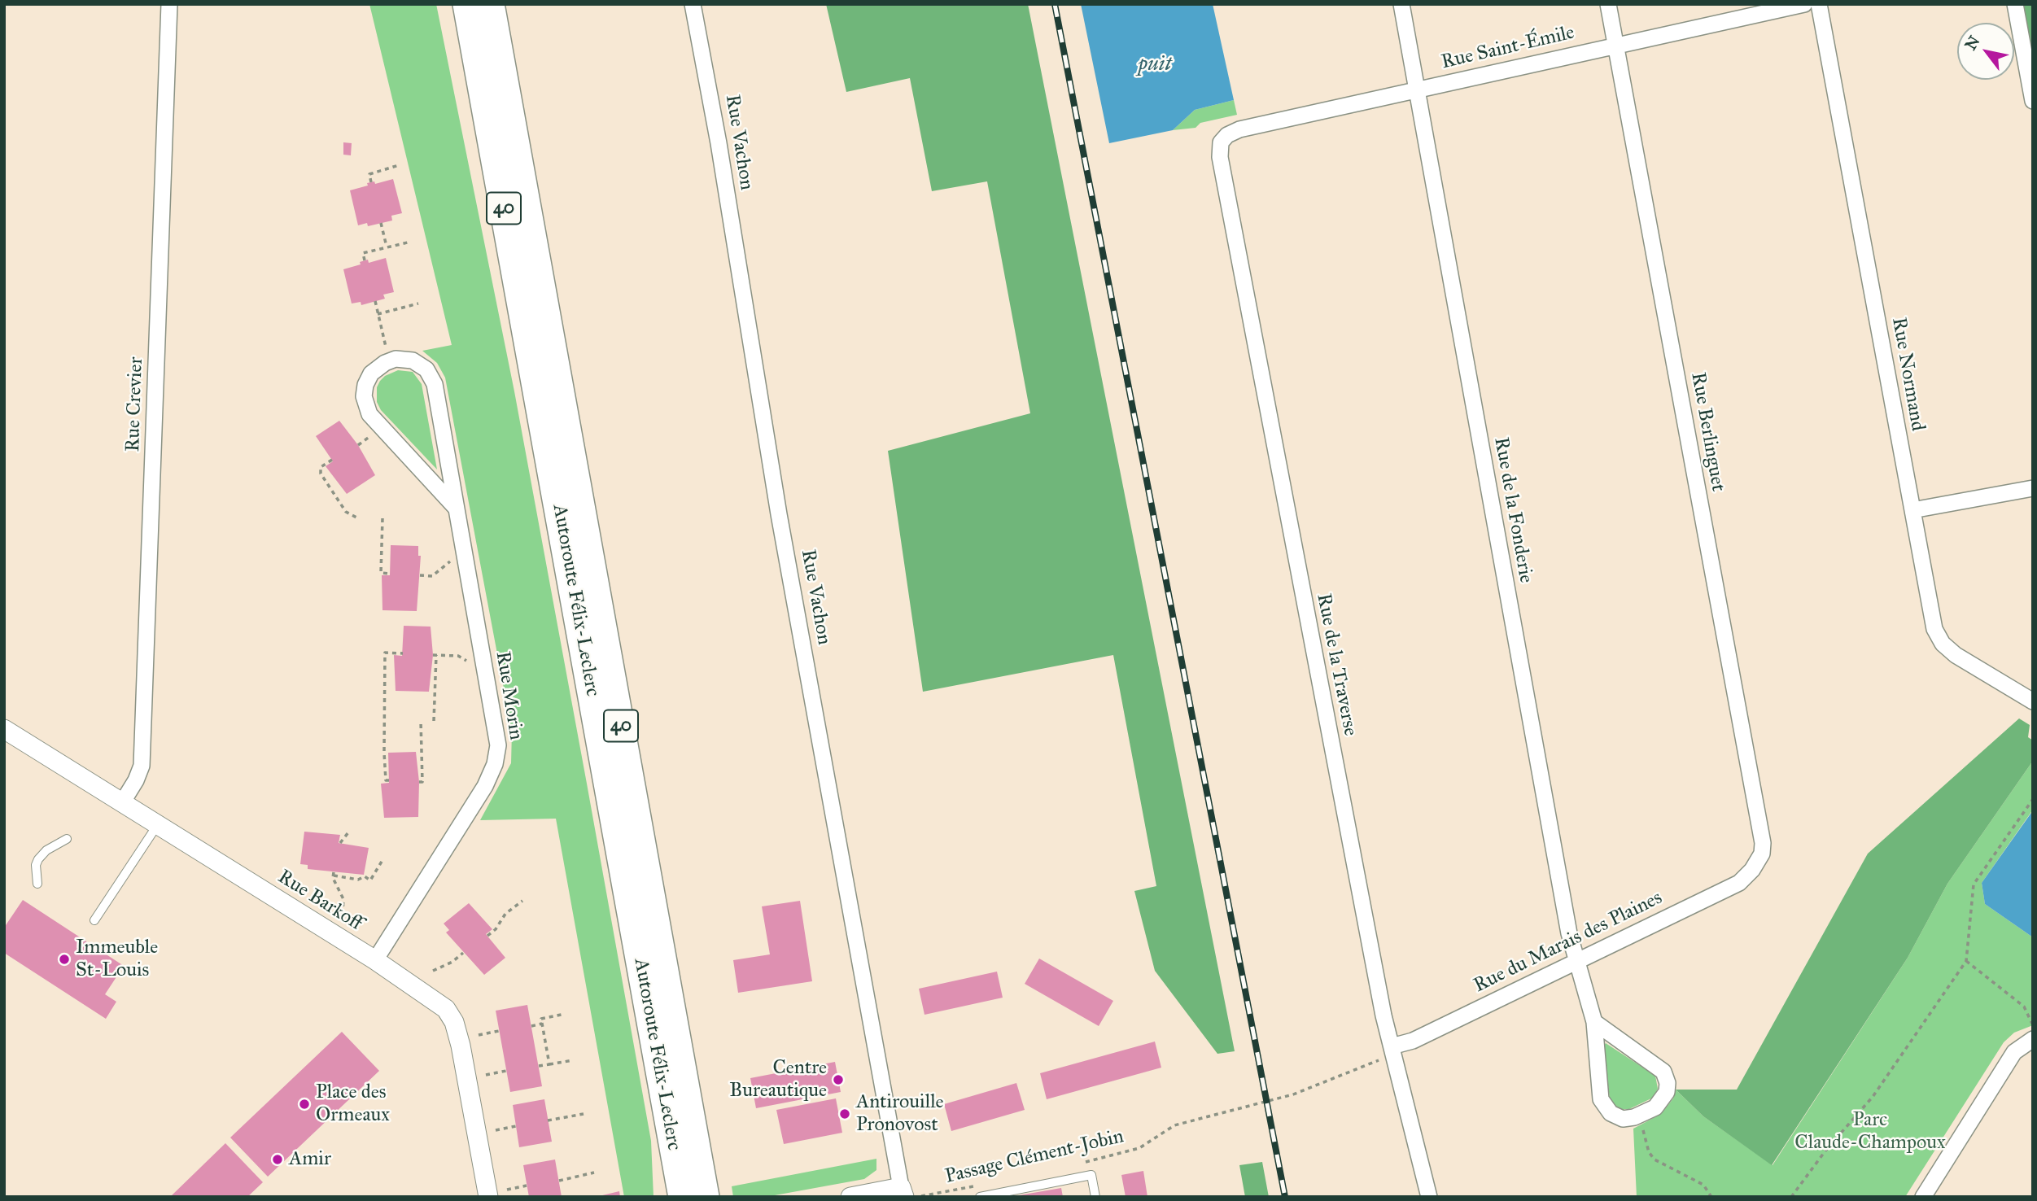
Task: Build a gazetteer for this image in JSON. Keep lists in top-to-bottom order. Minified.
{"streets":{"highway":["40","Autoroute Félix-Leclerc"],"street":["Rue Saint-Émile","Rue Vachon","Rue Normand","Rue Crevier","Rue Berlinguet","Rue de la Fonderie","Rue de la Traverse","Rue Morin","Rue Barkoff","Rue du Marais des Plaines"],"path":["Passage Clément-Jobin"]},"crossings":[["Rue Saint-Émile","Rue Berlinguet"],["Rue Saint-Émile","Rue de la Fonderie"],["Rue Saint-Émile","Rue de la Traverse"],["Rue Crevier","Rue Barkoff"],["Rue Berlinguet","Rue du Marais des Plaines"],["Rue de la Fonderie","Rue du Marais des Plaines"],["Rue de la Traverse","Rue du Marais des Plaines"],["Rue Morin","Rue Barkoff"]],"water":["puit"],"parks":["Parc Claude-Champoux"],"places":["Immeuble St-Louis","Centre Bureautique","Place des Ormeaux","Antirouille Pronovost","Amir"],"north":"top left"}
